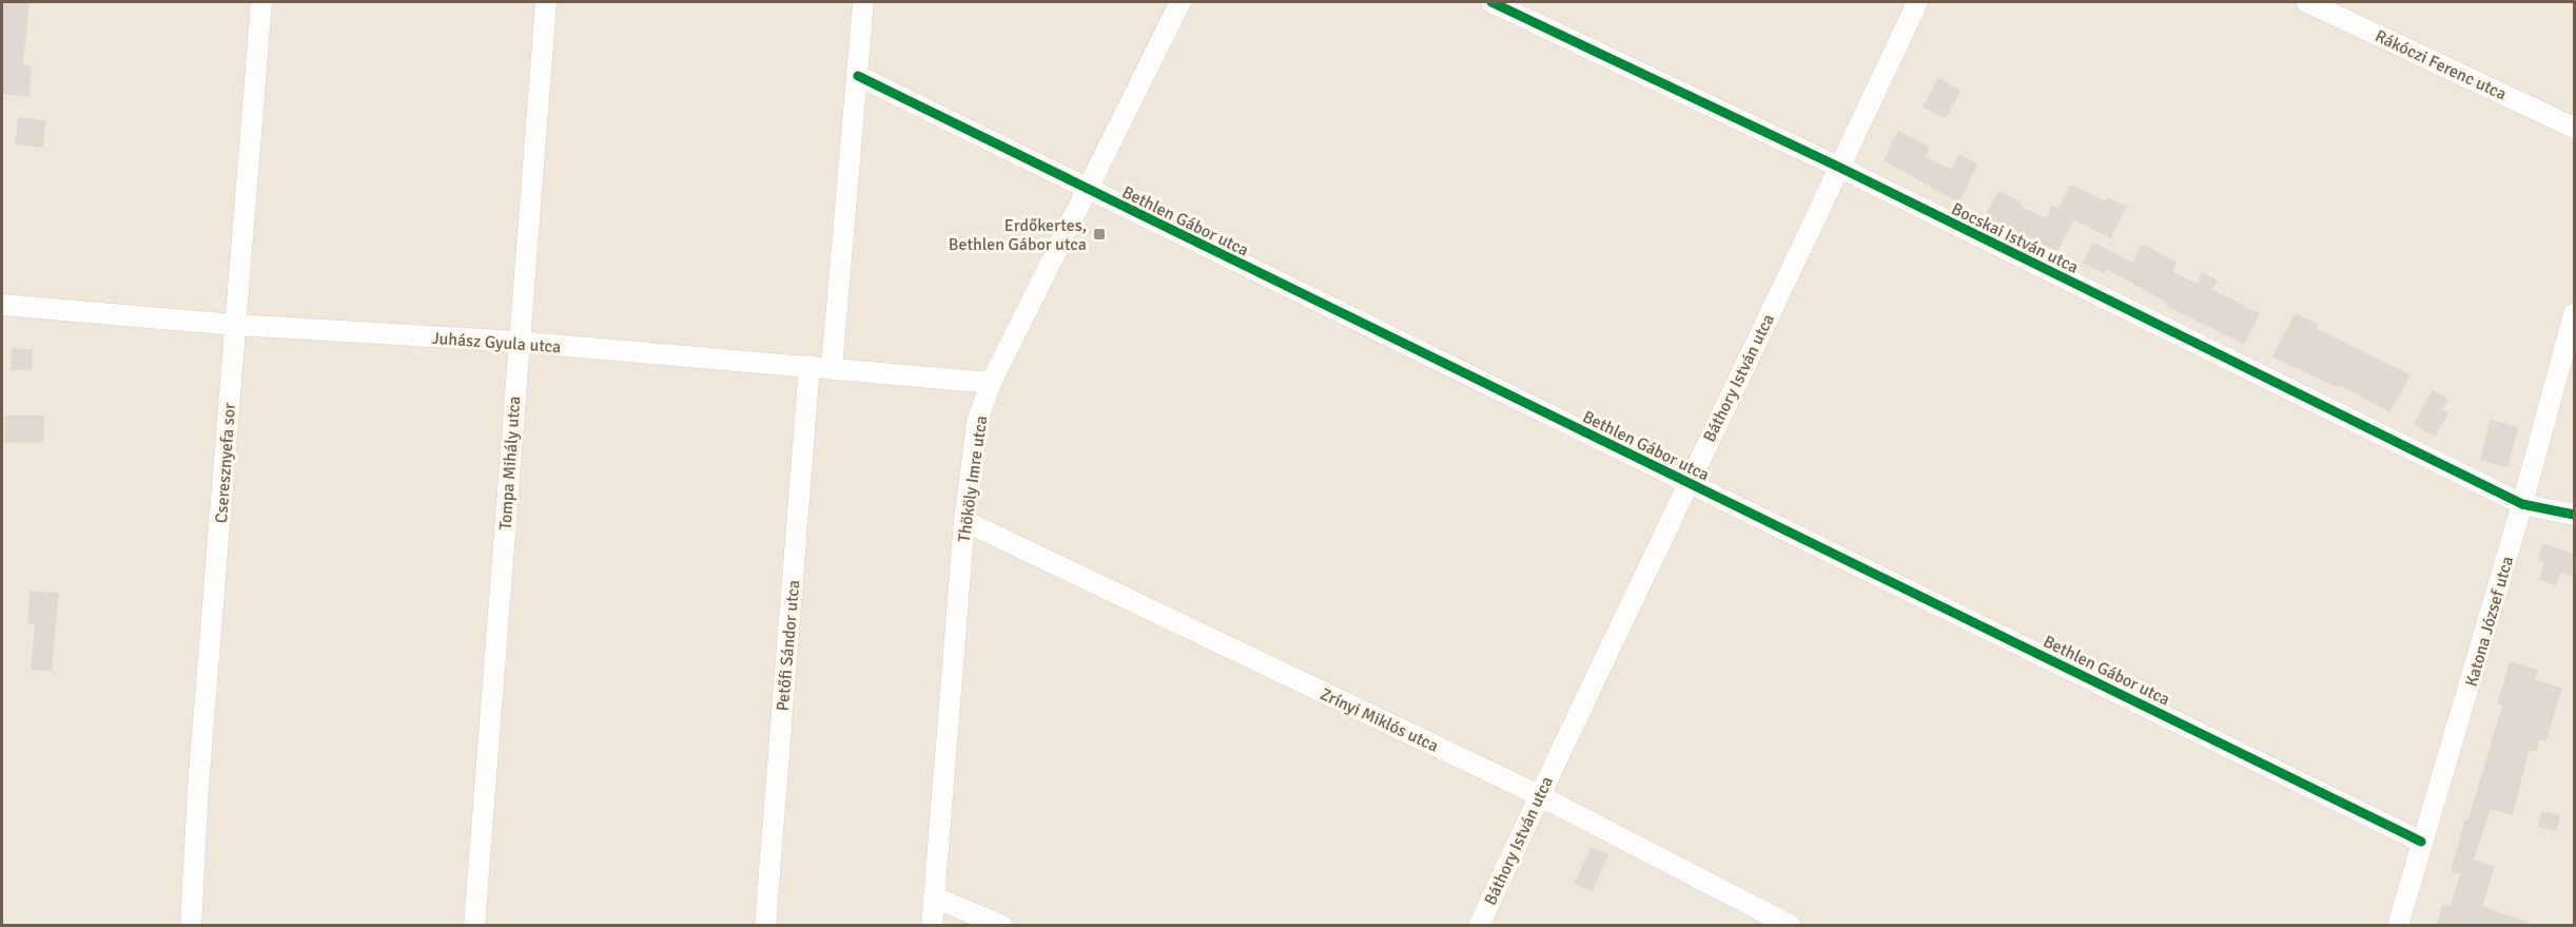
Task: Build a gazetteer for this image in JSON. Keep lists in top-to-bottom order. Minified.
{"streets":{"street":["Rákóczi Ferenc utca","Bethlen Gábor utca","Bocskai István utca","Juhász Gyula utca","Báthory István utca","Cseresznyefa sor","Tompa Mihály utca","Thököly Imre utca","Katona József utca","Petőfi Sándor utca","Zrínyi Miklós utca"]},"crossings":[["Bethlen Gábor utca","Báthory István utca"],["Bethlen Gábor utca","Thököly Imre utca"],["Bethlen Gábor utca","Katona József utca"],["Bocskai István utca","Báthory István utca"],["Bocskai István utca","Katona József utca"],["Juhász Gyula utca","Cseresznyefa sor"],["Juhász Gyula utca","Tompa Mihály utca"],["Juhász Gyula utca","Thököly Imre utca"],["Juhász Gyula utca","Petőfi Sándor utca"],["Báthory István utca","Zrínyi Miklós utca"],["Thököly Imre utca","Zrínyi Miklós utca"]],"places":{"transit":["Erdőkertes, Bethlen Gábor utca"]}}
